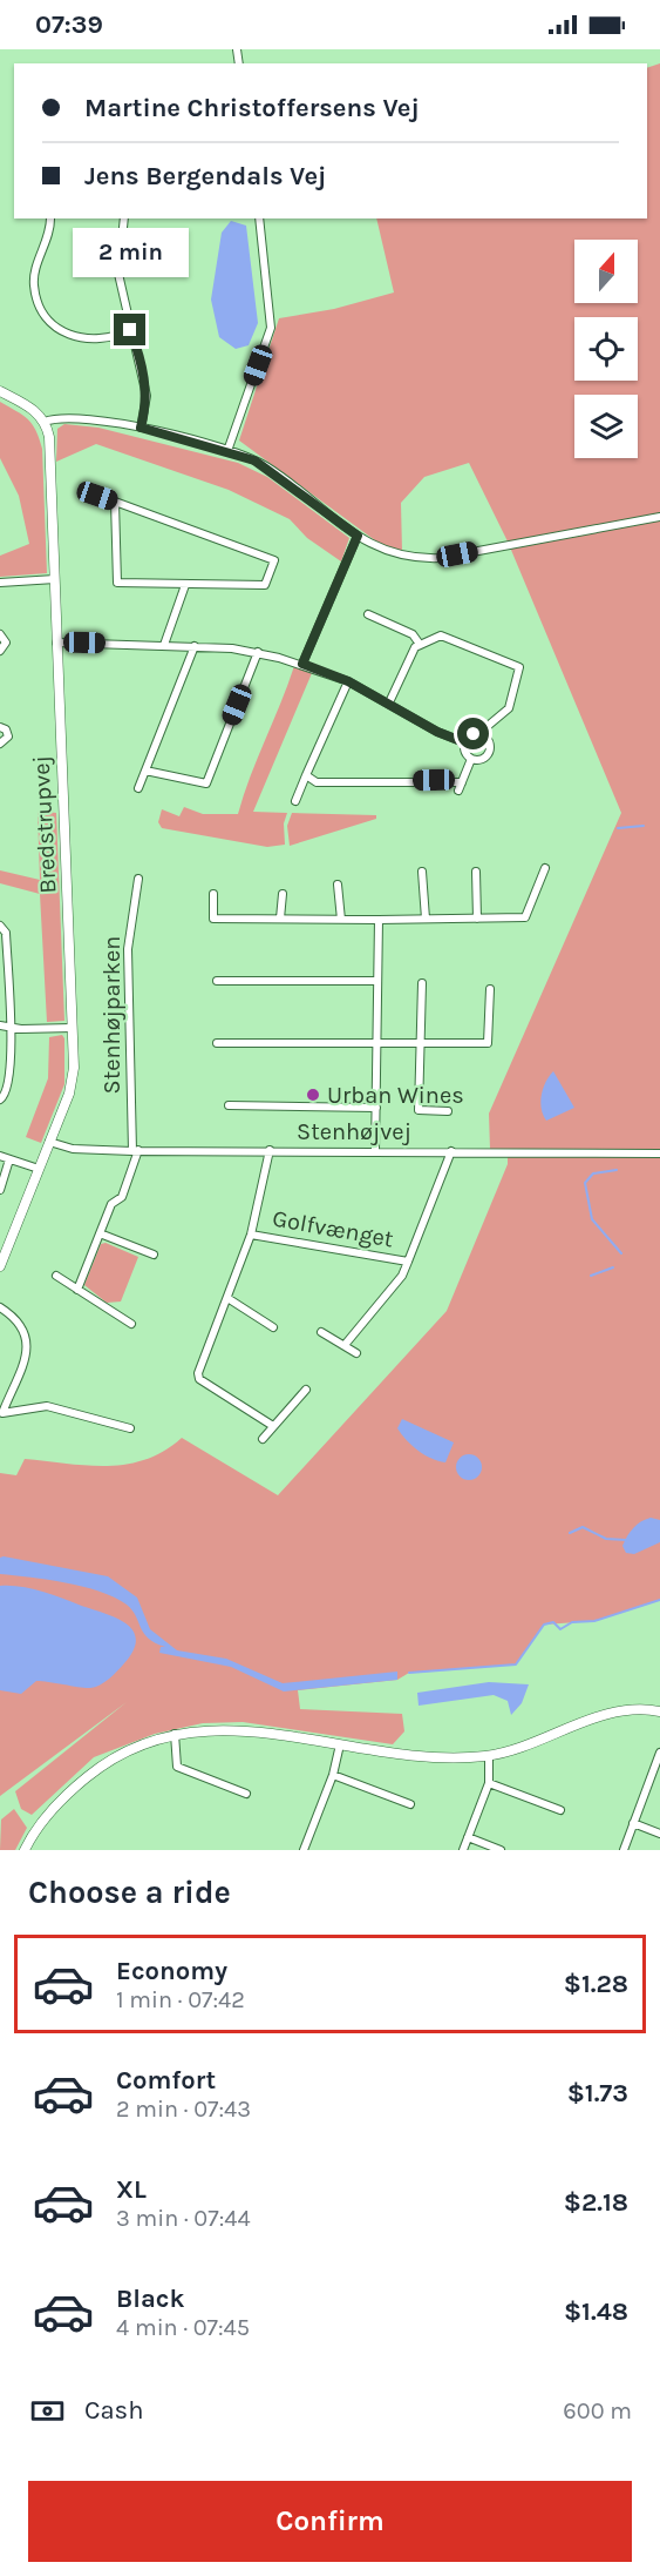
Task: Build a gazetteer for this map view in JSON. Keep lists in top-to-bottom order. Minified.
{"streets":{"street":["Bredstrupvej","Stenhøjparken","Stenhøjvej","Golfvænget"]},"crossings":[["Bredstrupvej","Stenhøjvej"],["Stenhøjparken","Stenhøjvej"],["Stenhøjvej","Golfvænget"]],"places":["Urban Wines"],"north":"top","page":{"status":"07:39","banner":["Martine Christoffersens Vej","Jens Bergendals Vej"],"bubble":"2 min","heading":"Choose a ride","list":[{"name":"Economy","note":"1 min · 07:42","value":"$1.28"},{"name":"Comfort","note":"2 min · 07:43","value":"$1.73"},{"name":"XL","note":"3 min · 07:44","value":"$2.18"},{"name":"Black","note":"4 min · 07:45","value":"$1.48"}],"pay":["Cash","600 m"],"buttons":"Confirm"}}
